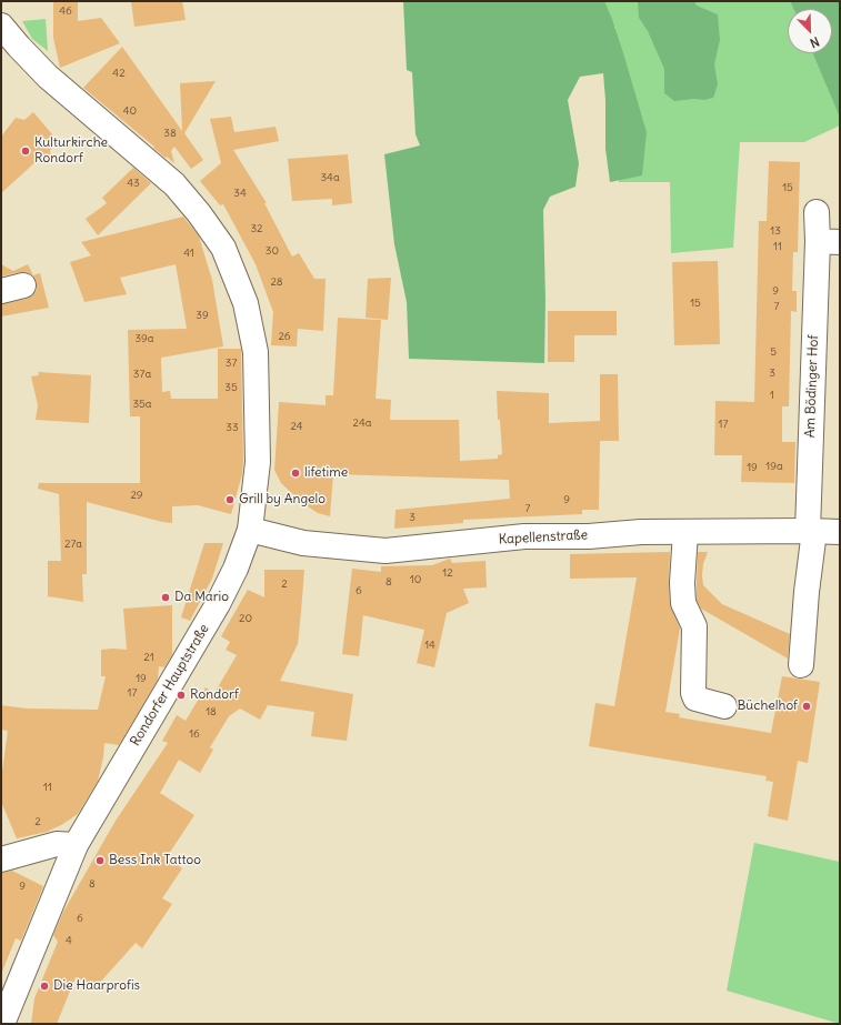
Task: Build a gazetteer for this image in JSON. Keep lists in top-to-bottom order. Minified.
{"streets":{"main road":["Am Bödinger Hof","Kapellenstraße","Rondorfer Hauptstraße"]},"crossings":[["Am Bödinger Hof","Kapellenstraße"],["Kapellenstraße","Rondorfer Hauptstraße"]],"places":["Kulturkirche Rondorf","lifetime","Grill by Angelo","Da Mario","Rondorf","Büchelhof","Bess Ink Tattoo","Die Haarprofis"],"house_numbers":["46","42","40","38","34a","43","15","34","32","13","11","30","41","28","9","15","7","39","26","39a","5","37","3","37a","35","1","35a","24a","17","24","33","19a","19","29","9","7","3","27a","12","10","8","2","6","20","14","21","19","17","18","16","11","2","8","9","6","4"],"north":"bottom right"}
